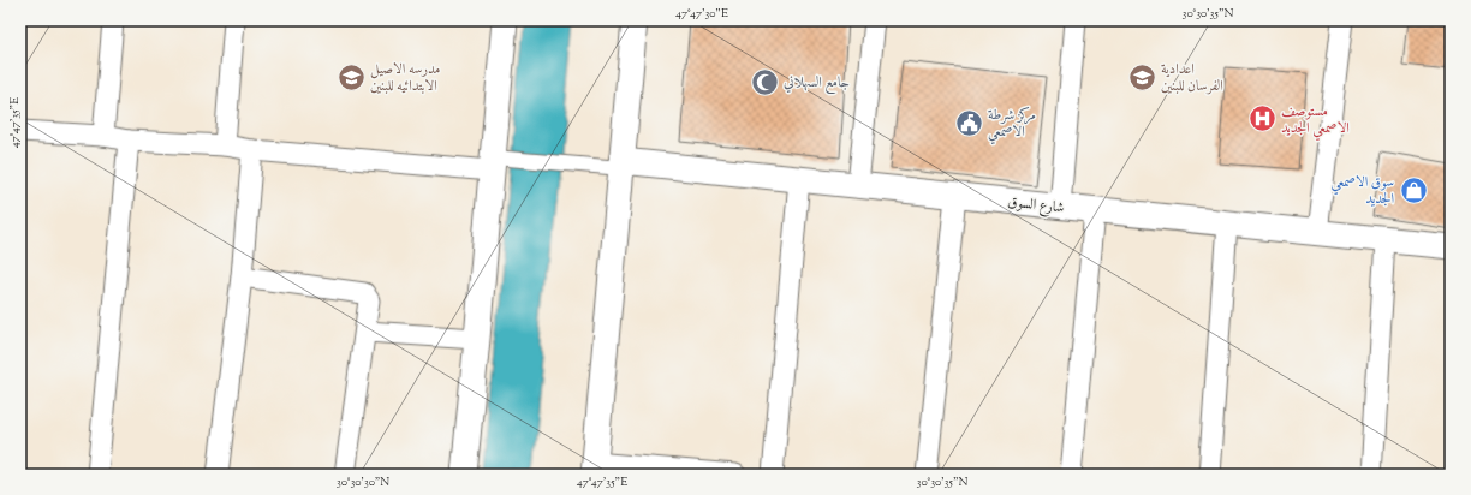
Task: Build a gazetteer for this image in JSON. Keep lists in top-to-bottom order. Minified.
{"streets":{"street":["شارع السوق"]},"places":{"school or university":["مدرسه الاصيل الابتدائيه للبنين","اعدادية الفرسان للبنين"],"mosque":["جامع السهلاني"],"hospital":["مستوصف الاصمعي الجديد"],"public building":["مركز شرطة الاصمعي"],"shop":["سوق الاصمعي الجديد"]},"coordinates":["47°47'30\"E","30°30'35\"N","47°47'35\"E","30°30'30\"N"]}
